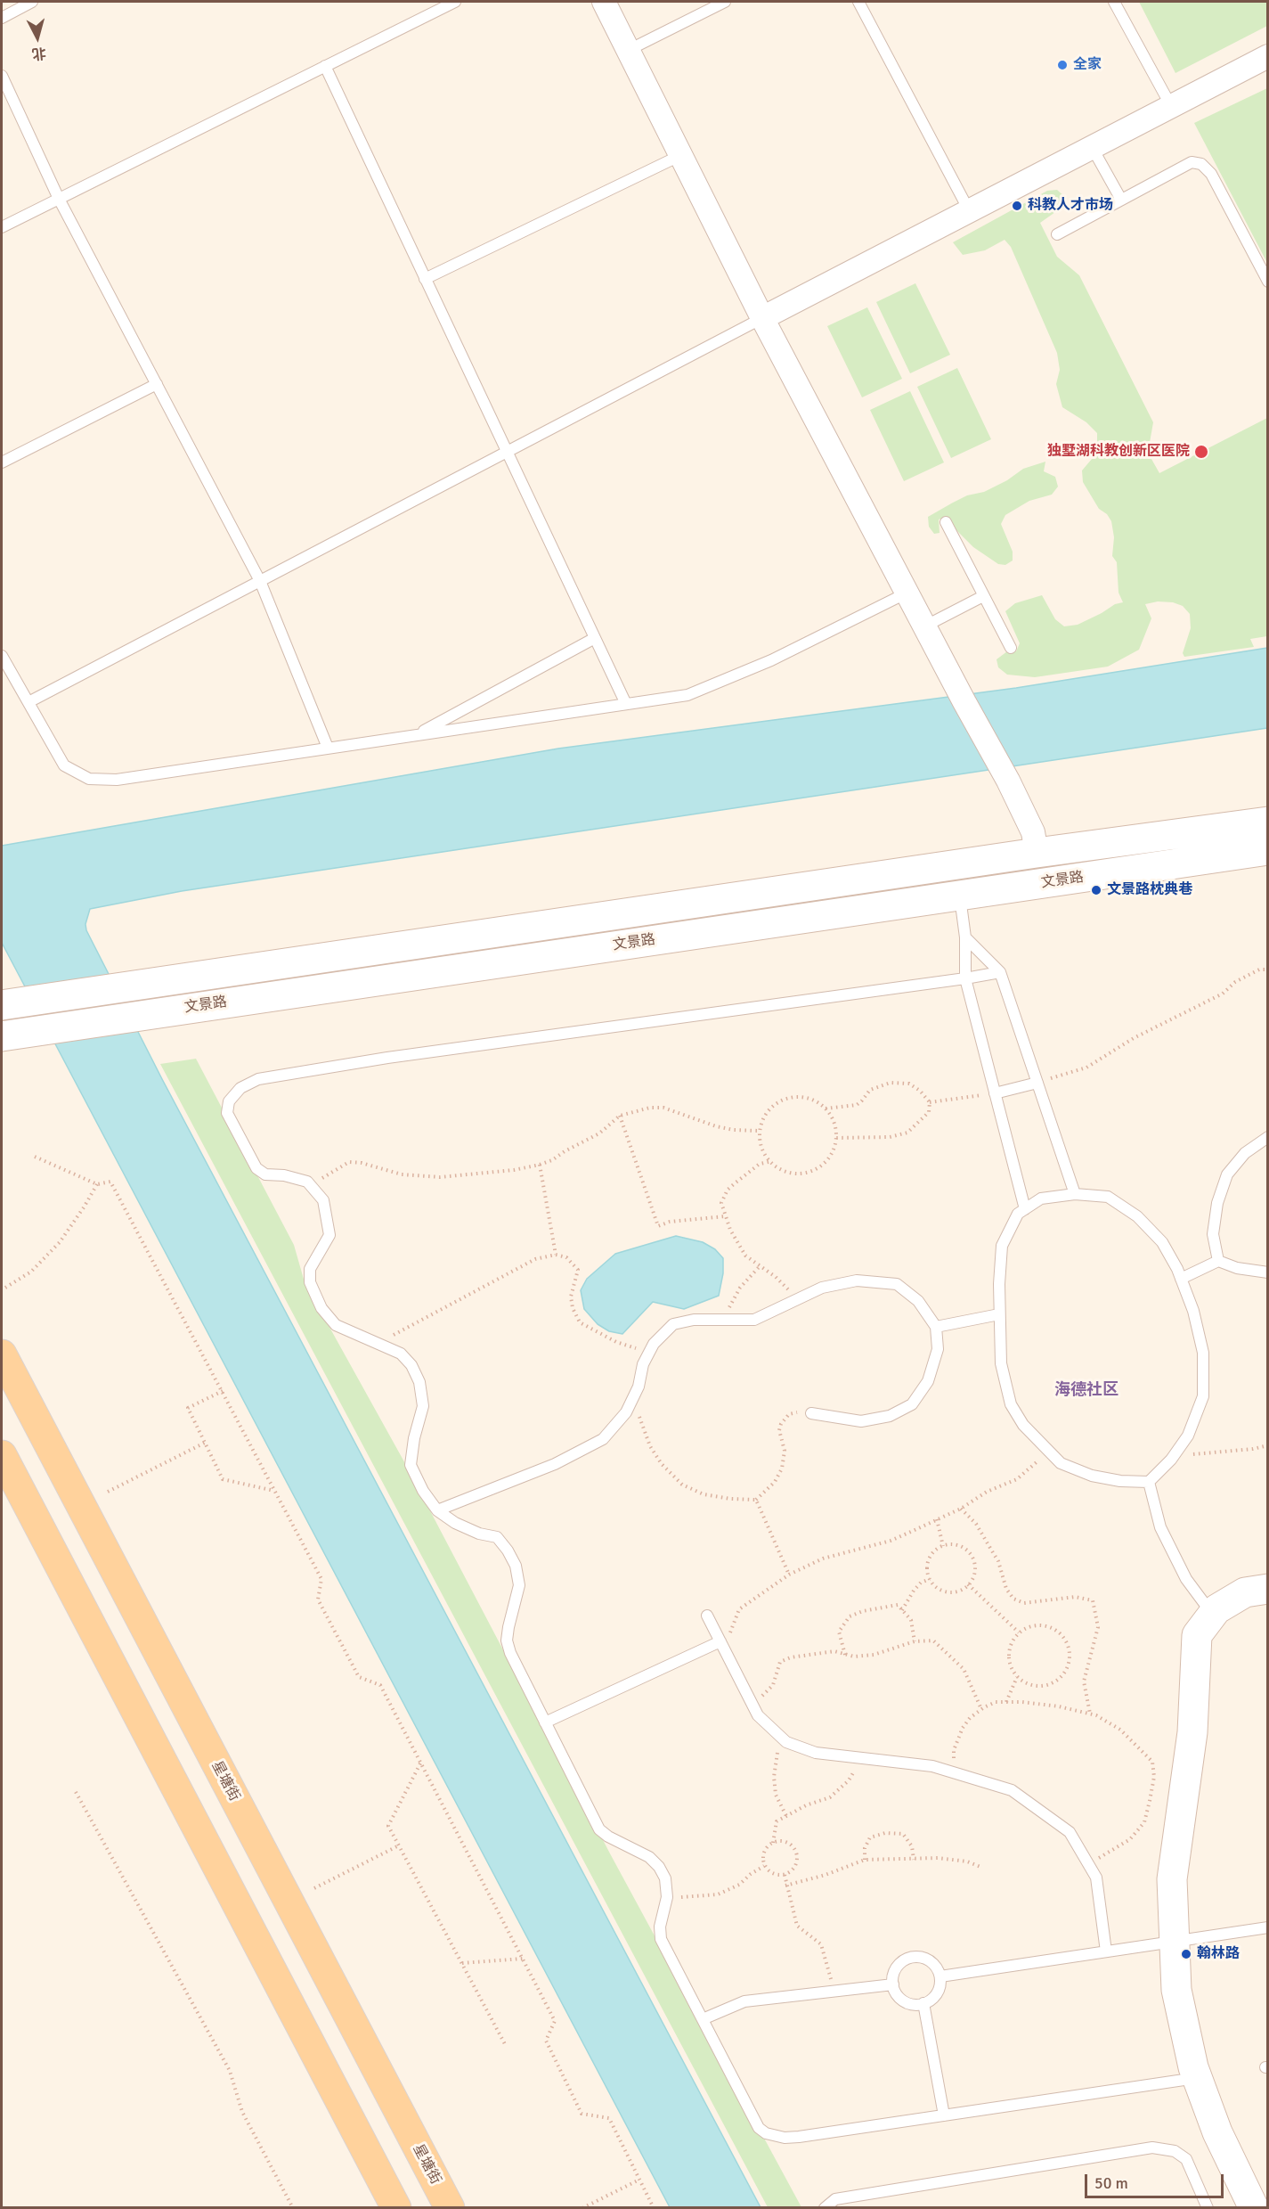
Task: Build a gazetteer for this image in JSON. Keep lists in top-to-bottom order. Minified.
{"streets":{"main road":["文景路","星塘街"]},"districts":["海德社区"],"places":["全家","科教人才市场","独墅湖科教创新区医院","文景路枕典巷","翰林路"],"scale_bar":"50 m","north":"bottom"}
